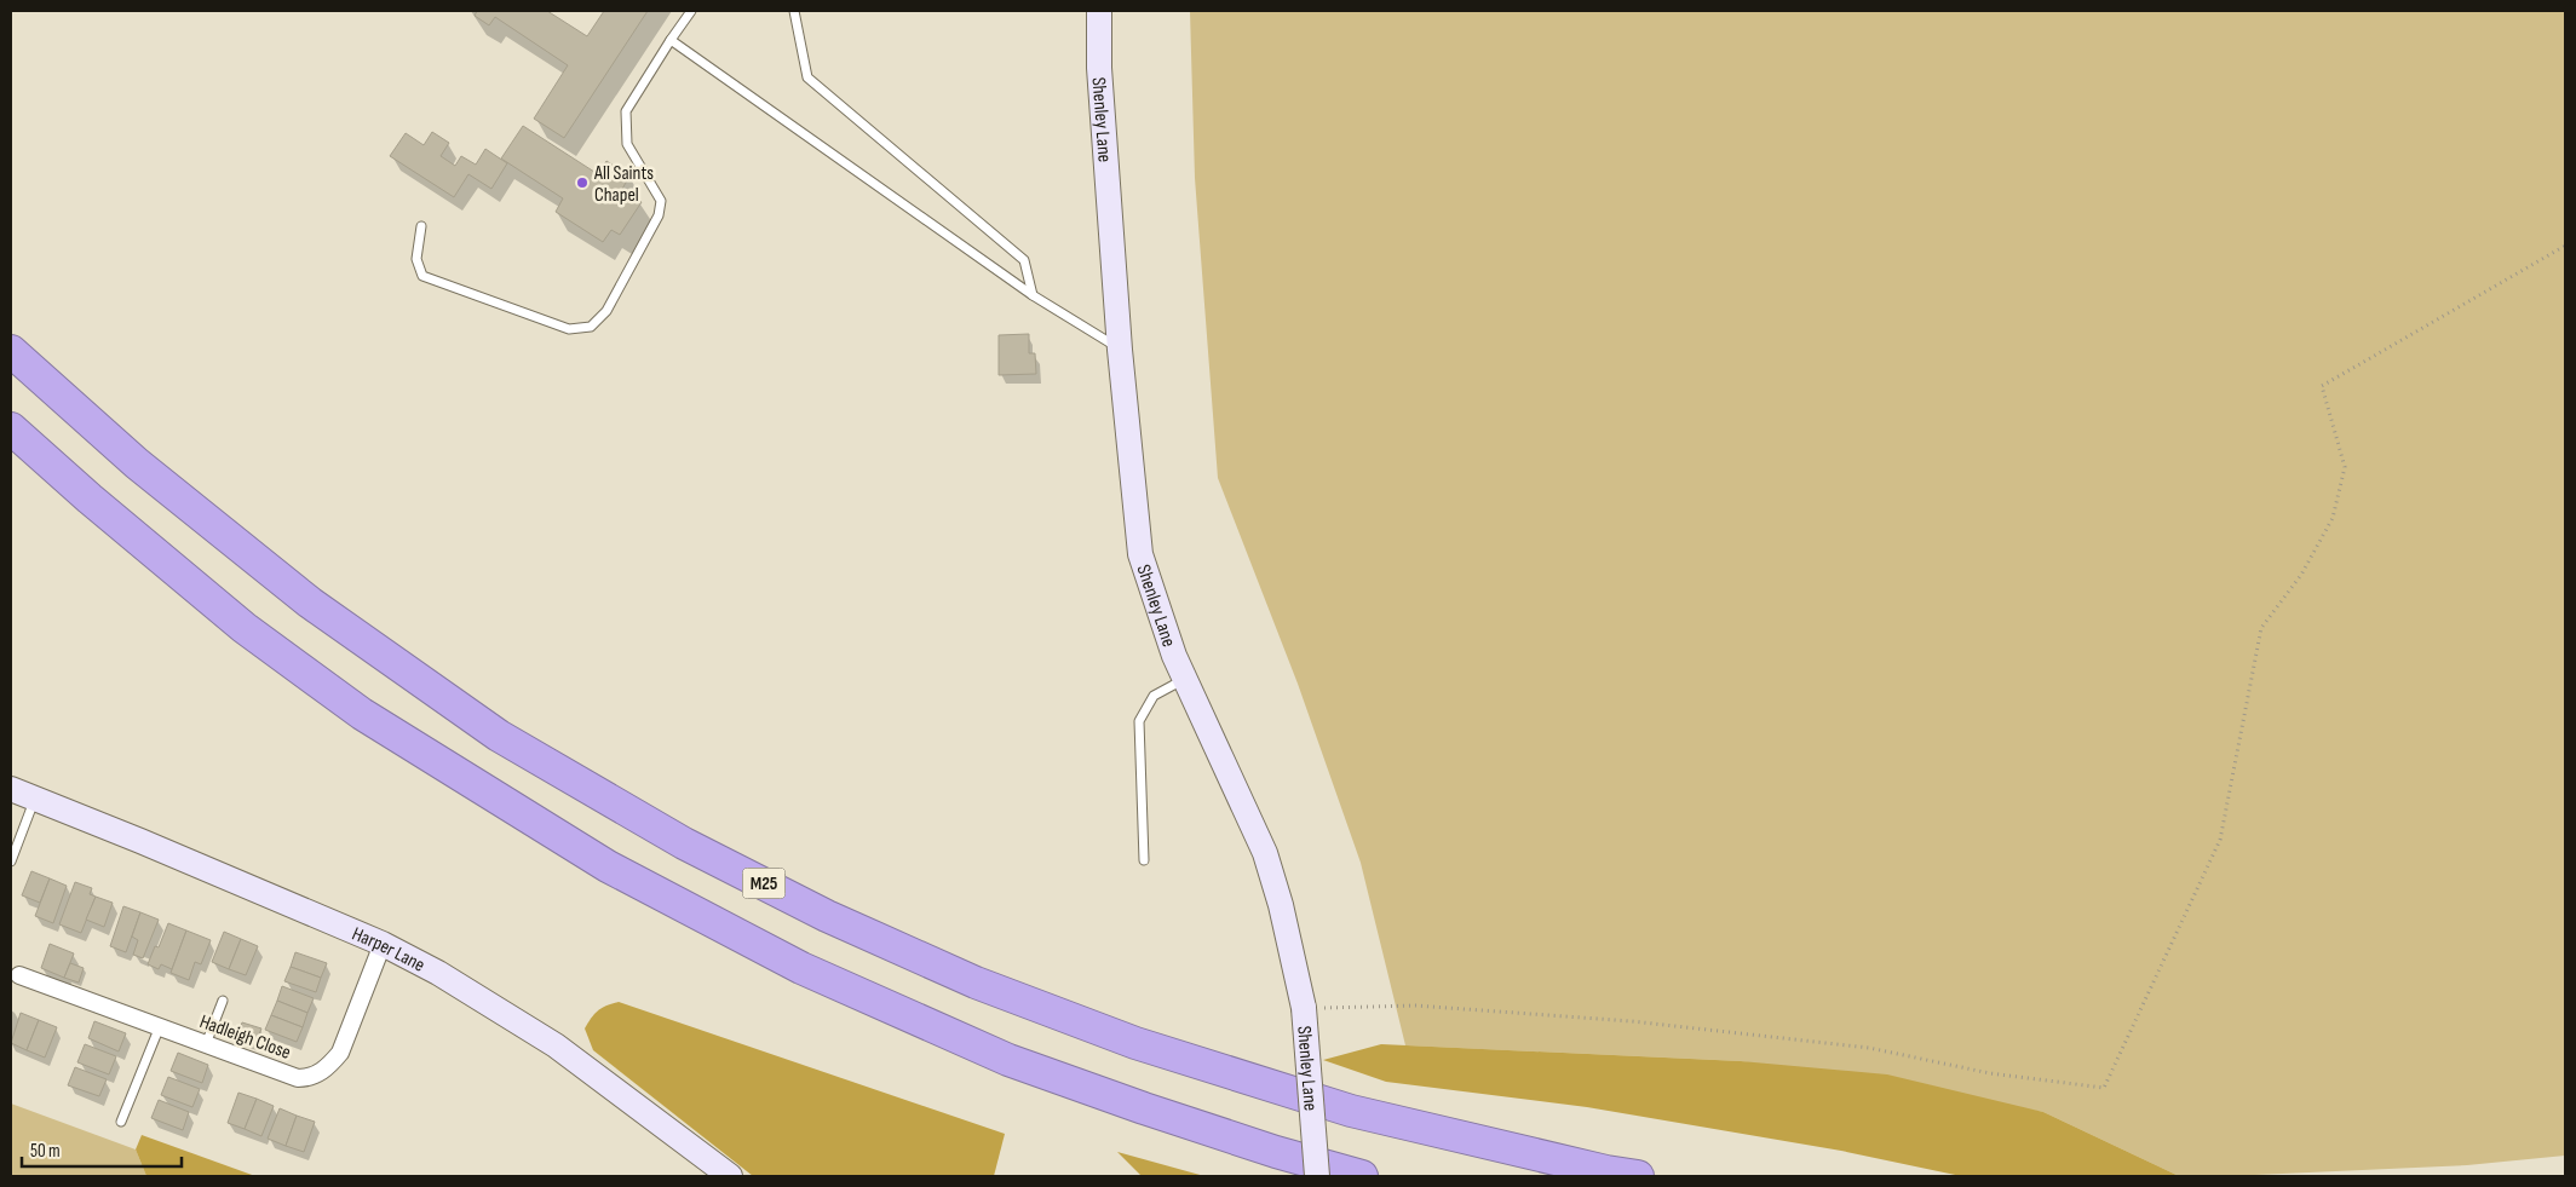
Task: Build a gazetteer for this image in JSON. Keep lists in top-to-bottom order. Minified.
{"streets":{"highway":["M25"],"main road":["Shenley Lane","Harper Lane"],"street":["Hadleigh Close"]},"crossings":[["Harper Lane","Hadleigh Close"]],"places":["All Saints Chapel"],"scale_bar":"50 m"}
